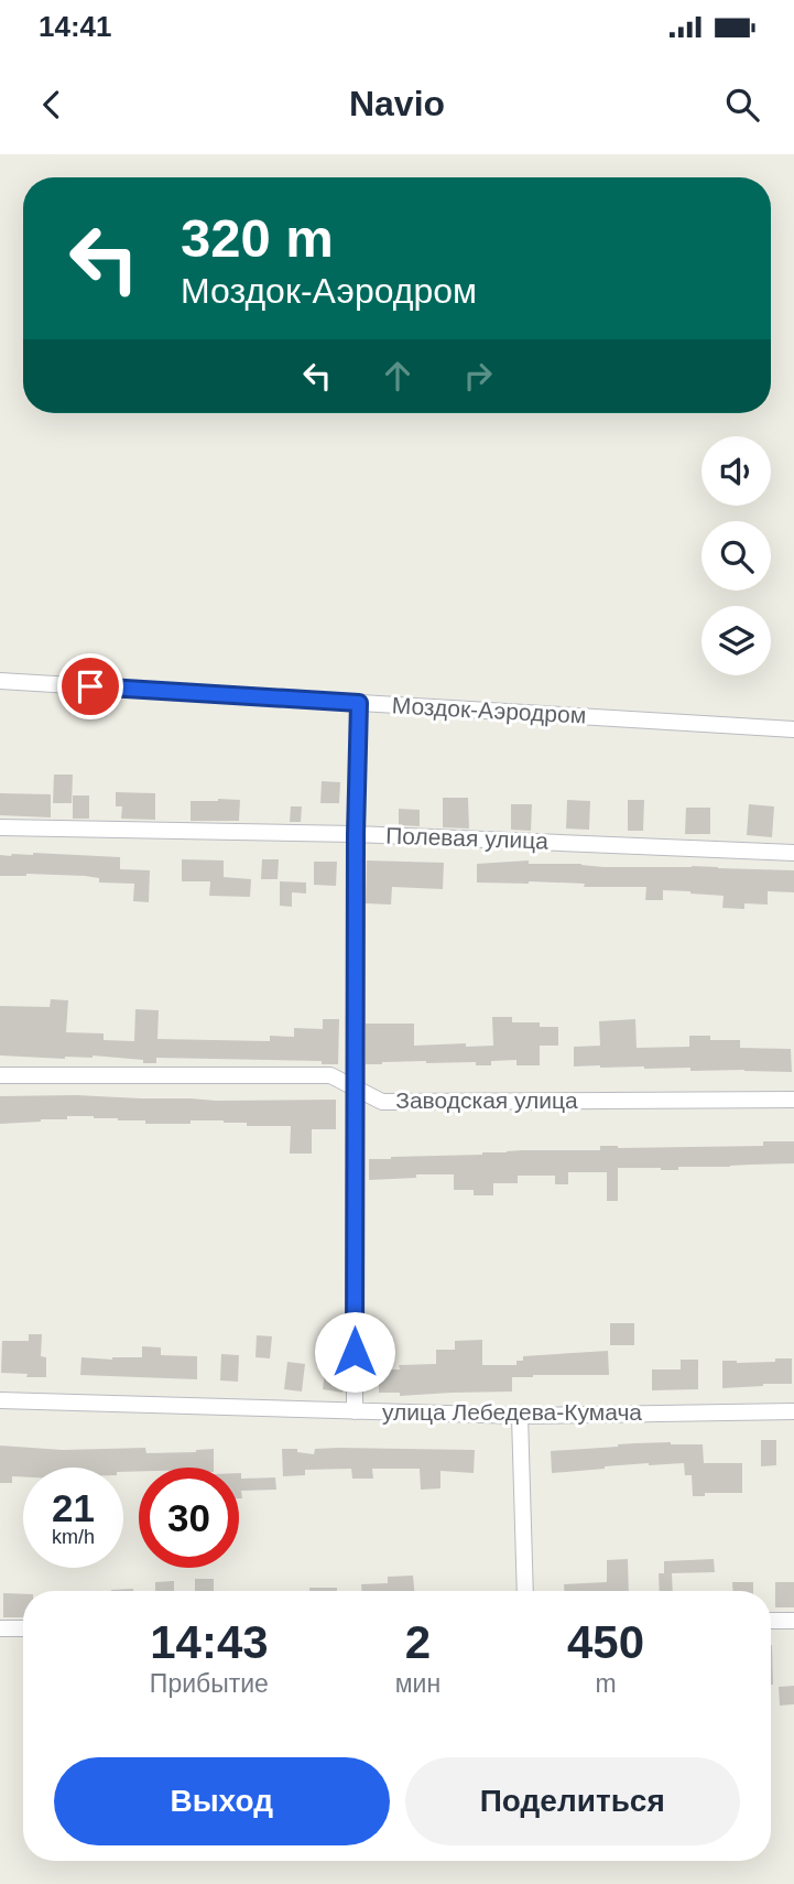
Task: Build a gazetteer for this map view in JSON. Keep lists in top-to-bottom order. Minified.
{"streets":{"street":["Моздок-Аэродром","Полевая улица","Заводская улица","улица Лебедева-Кумача"]},"page":{"status":"14:41","header":"Navio","turn":["320 m","Моздок-Аэродром"],"speed":"21 km/h","limit":"30","eta":["14:43","Прибытие","2","мин","450","m"],"buttons":["Выход","Поделиться"]}}
